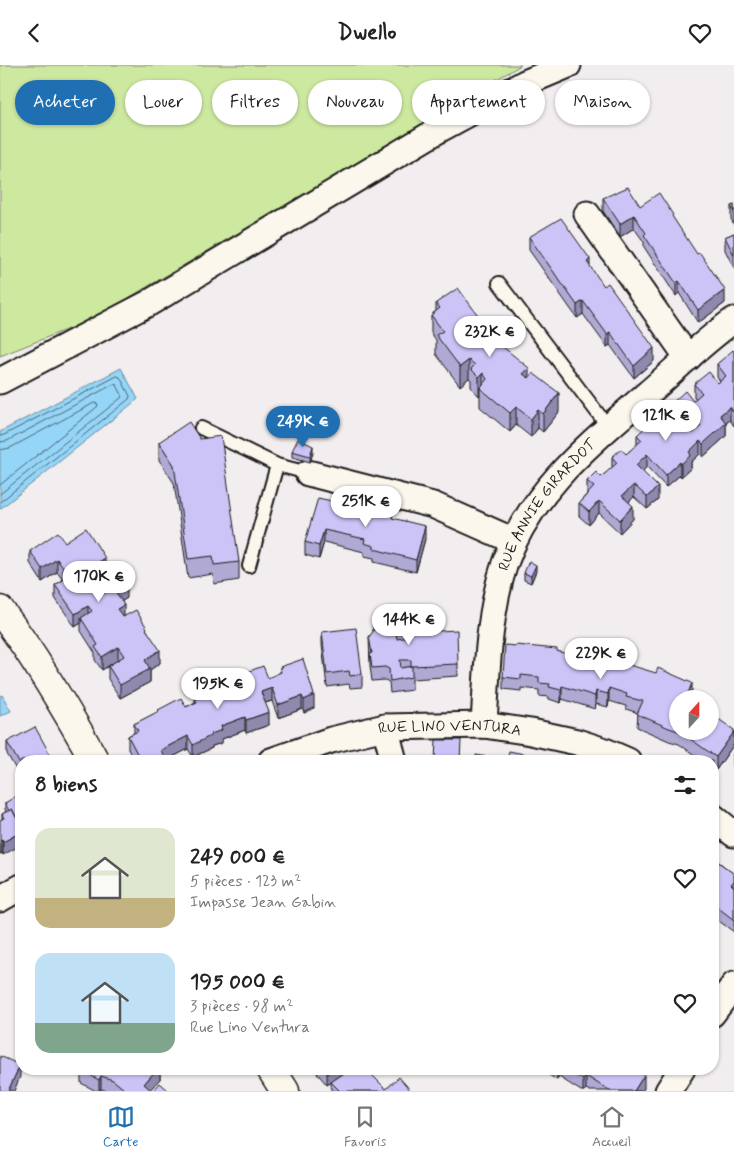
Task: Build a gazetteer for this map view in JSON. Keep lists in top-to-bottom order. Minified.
{"streets":{"street":["RUE ANNIE GIRARDOT","RUE LINO VENTURA"]},"crossings":[["RUE ANNIE GIRARDOT","RUE LINO VENTURA"]],"north":"top","page":{"header":"Dwello","chip":["Acheter","Louer","Filtres","Nouveau","Appartement","Maison"],"price":["232K €","121K €","249K €","251K €","170K €","144K €","229K €","195K €"],"heading":"8 biens","list":[{"name":"249 000 €","note":"5 pièces · 123 m² · Impasse Jean Gabin"},{"name":"195 000 €","note":"3 pièces · 98 m² · Rue Lino Ventura"}],"tabs":["Carte","Favoris","Accueil"]}}
